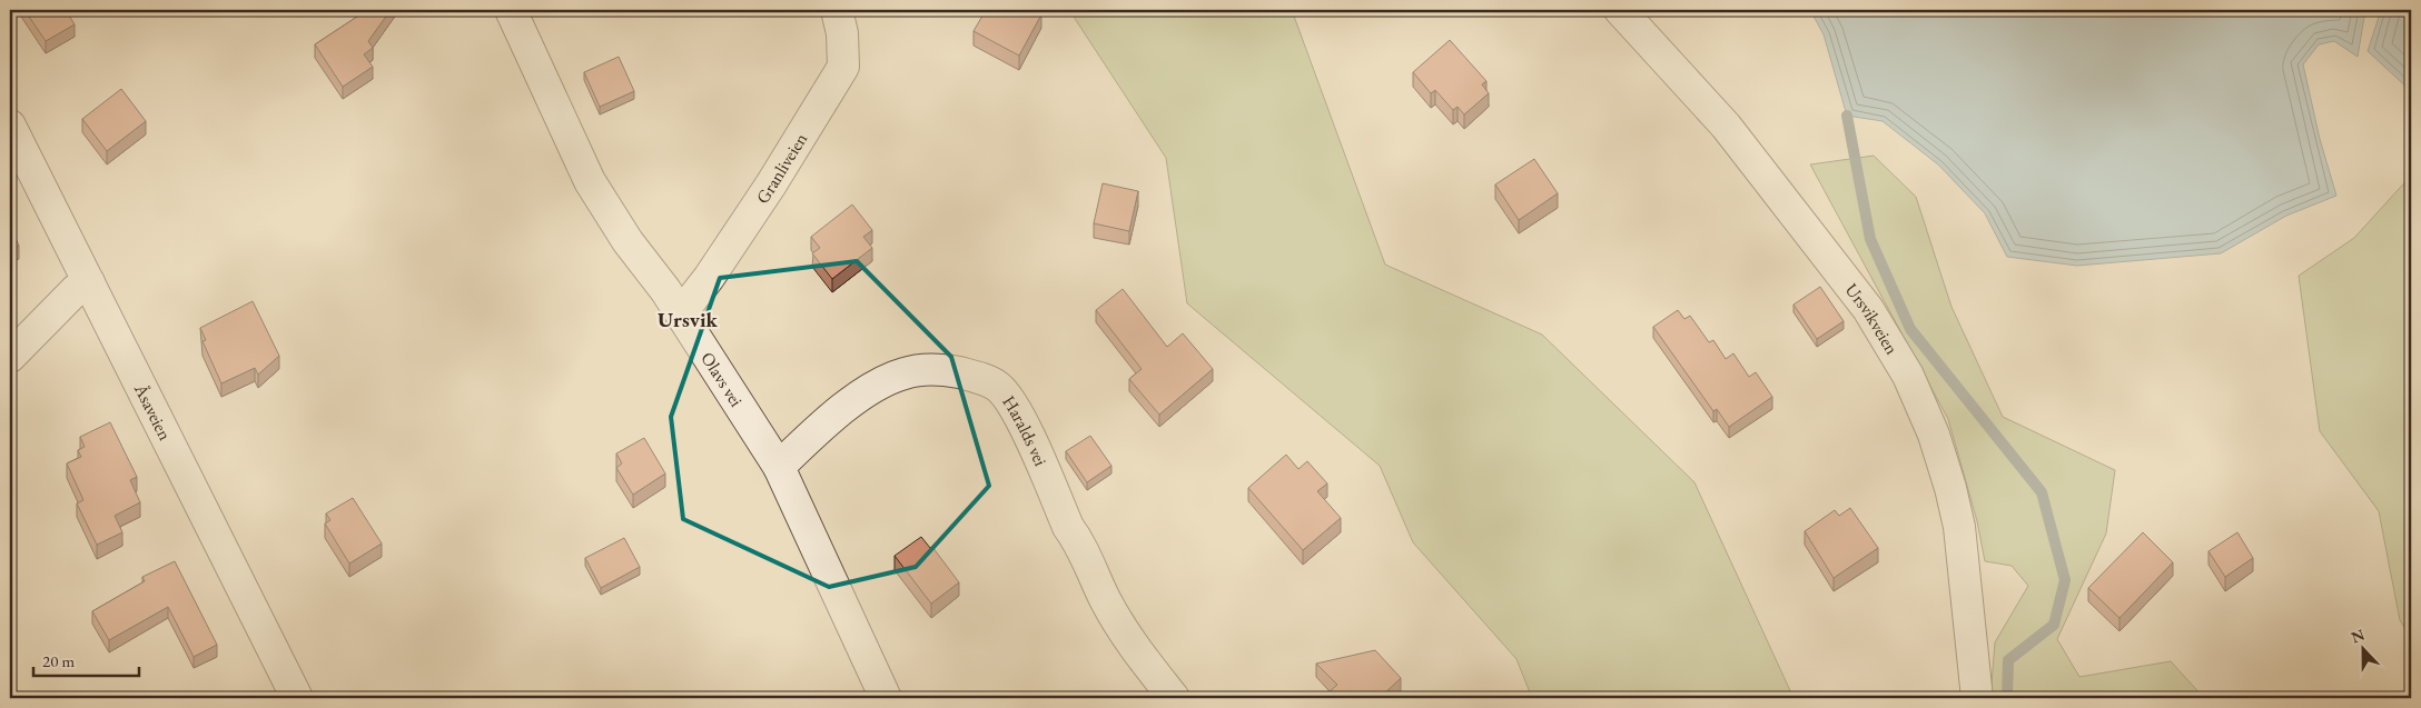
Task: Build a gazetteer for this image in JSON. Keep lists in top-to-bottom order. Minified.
{"streets":{"street":["Granliveien","Ursvikveien","Olavs vei","Åsaveien","Haralds vei"]},"crossings":[["Granliveien","Olavs vei"],["Olavs vei","Haralds vei"]],"districts":["Ursvik"],"scale_bar":"20 m","north":"top"}
